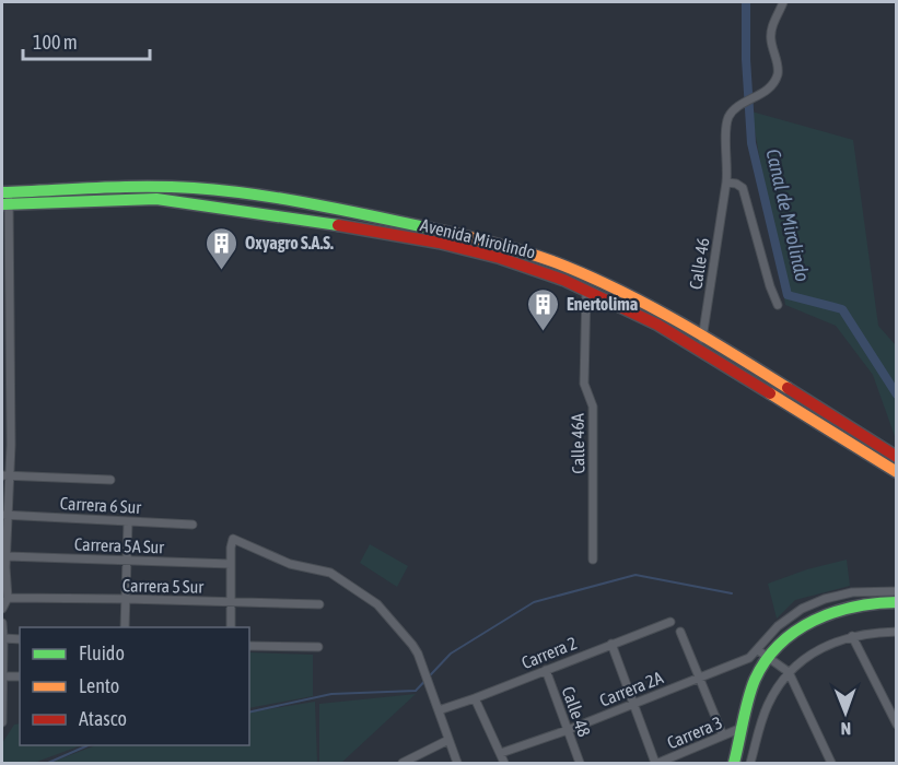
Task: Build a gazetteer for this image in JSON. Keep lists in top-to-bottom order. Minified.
{"streets":{"main road":["Avenida Mirolindo"],"street":["Calle 46","Calle 46A","Carrera 6 Sur","Carrera 5A Sur","Carrera 5 Sur","Carrera 2","Carrera 2A","Calle 48","Carrera 3"]},"crossings":[["Avenida Mirolindo","Calle 46"],["Avenida Mirolindo","Calle 46A"],["Carrera 2","Calle 48"],["Carrera 2A","Calle 48"]],"water":["Canal de Mirolindo"],"places":{"building":["Oxyagro S.A.S.","Enertolima"]},"legend":["Fluido","Lento","Atasco"],"scale_bar":"100 m","north":"bottom"}
